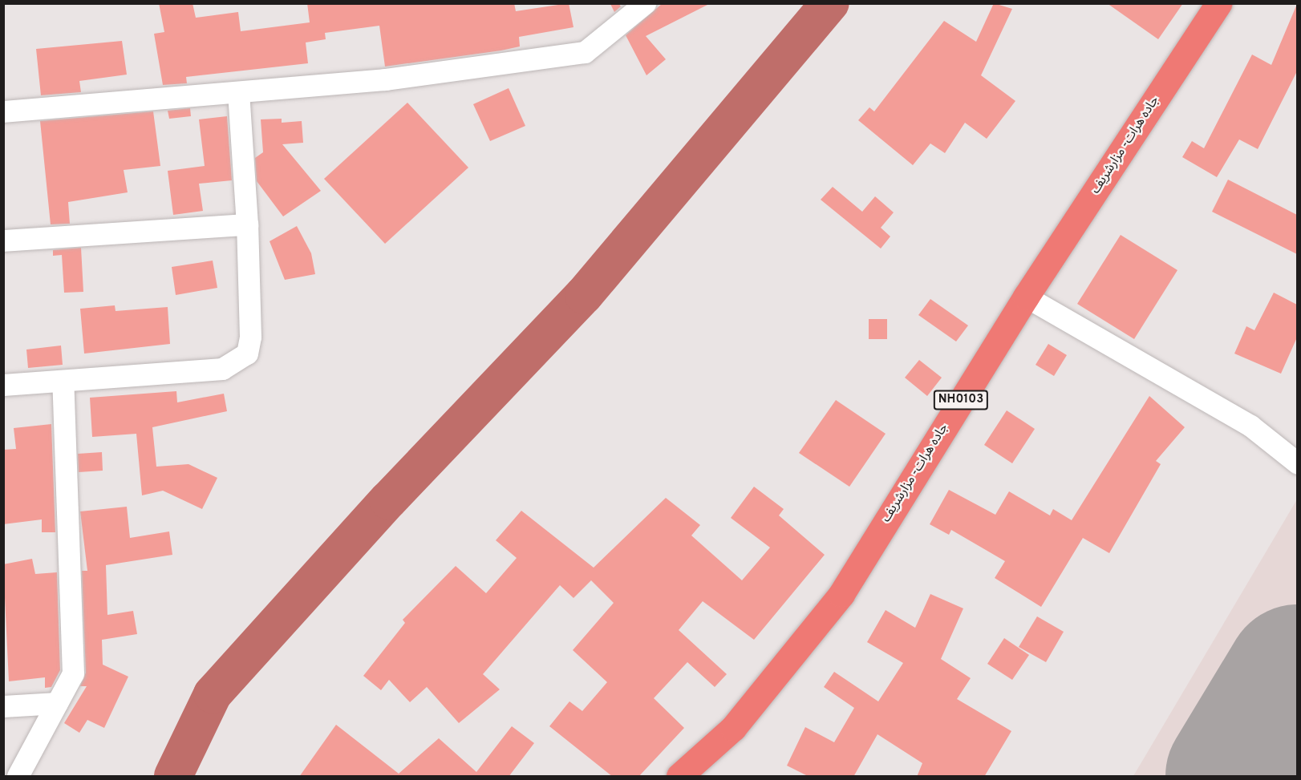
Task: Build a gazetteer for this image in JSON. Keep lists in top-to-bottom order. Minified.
{"streets":{"highway":["جاده هرات- مزارشریف","NH0103"]}}
